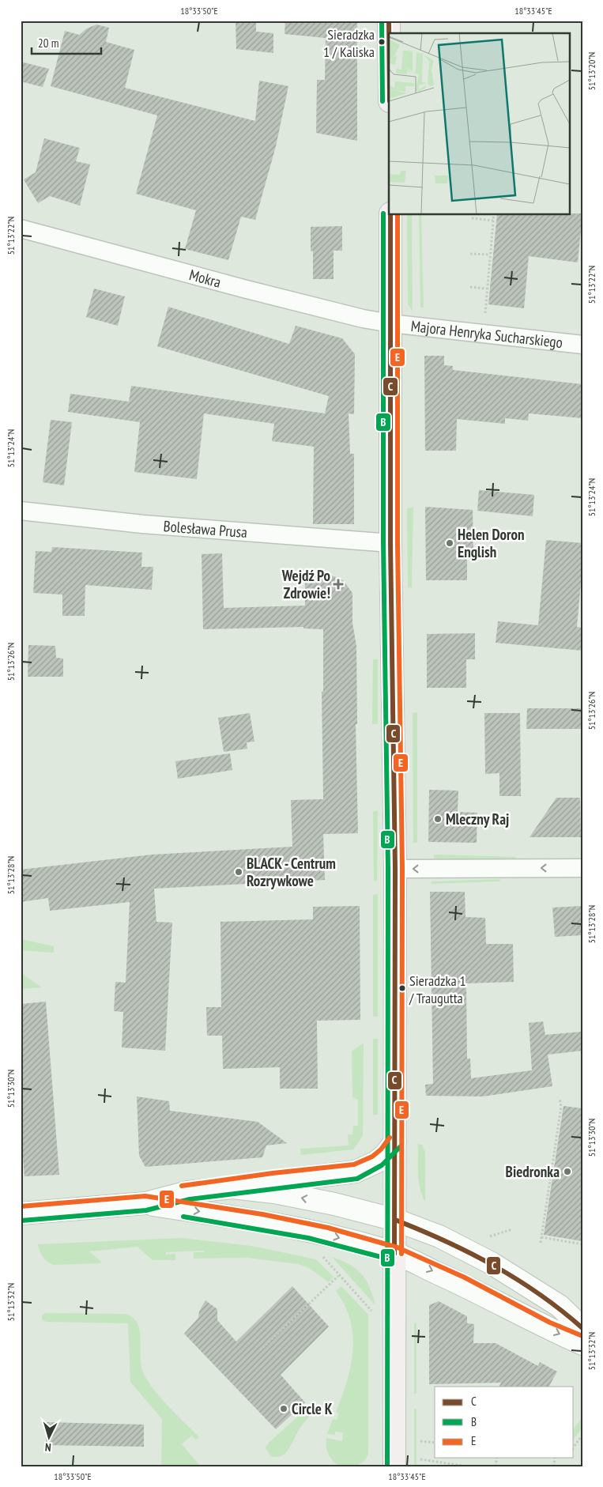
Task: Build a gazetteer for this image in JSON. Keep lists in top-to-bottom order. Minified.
{"streets":{"street":["Mokra","Majora Henryka Sucharskiego","Bolesława Prusa"]},"crossings":[["Mokra","Majora Henryka Sucharskiego"]],"places":{"other":["Sieradzka 1 / Kaliska","Helen Doron English","Mleczny Raj","BLACK - Centrum Rozrywkowe","Sieradzka 1 / Traugutta","Biedronka","Circle K"],"health":["Wejdź Po Zdrowie!"]},"lines":["transit line C","transit line B","transit line E"],"legend":["C","B","E"],"scale_bar":"20 m","north":"bottom","coordinates":["18°33'50\"E","18°33'45\"E","51°13'20\"N","51°13'22\"N","51°13'24\"N","51°13'26\"N","51°13'28\"N","51°13'30\"N","51°13'32\"N"]}
